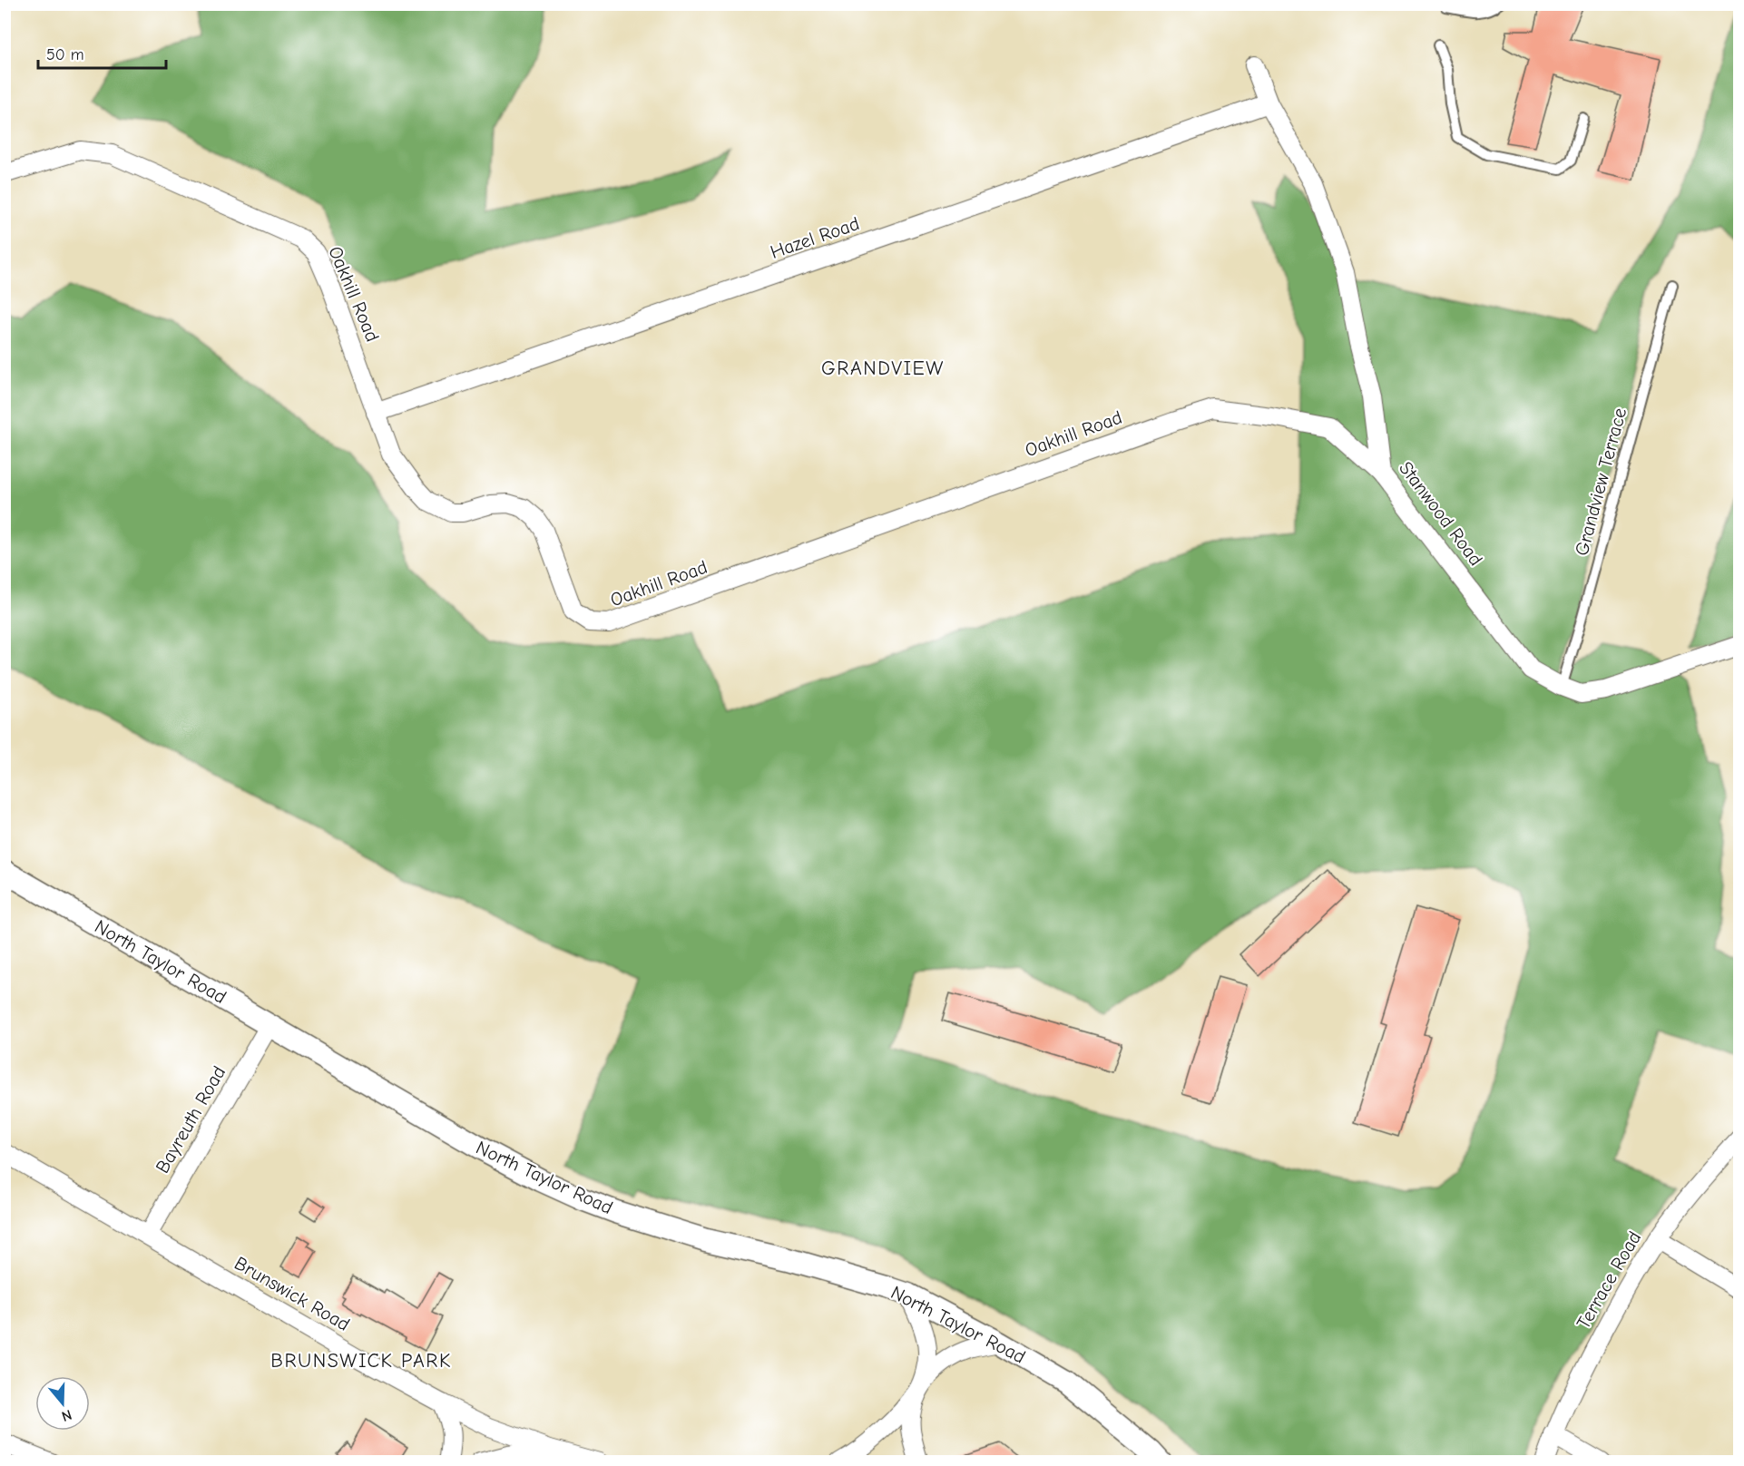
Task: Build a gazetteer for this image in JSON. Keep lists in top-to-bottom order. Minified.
{"streets":{"street":["Hazel Road","Oakhill Road","Stanwood Road","North Taylor Road","Bayreuth Road","Terrace Road","Brunswick Road"],"lane":["Grandview Terrace"]},"crossings":[["Hazel Road","Oakhill Road"],["Hazel Road","Stanwood Road"],["Oakhill Road","Stanwood Road"],["Grandview Terrace","Stanwood Road"],["North Taylor Road","Bayreuth Road"],["Bayreuth Road","Brunswick Road"]],"districts":["GRANDVIEW","BRUNSWICK PARK"],"scale_bar":"50 m","north":"bottom"}
